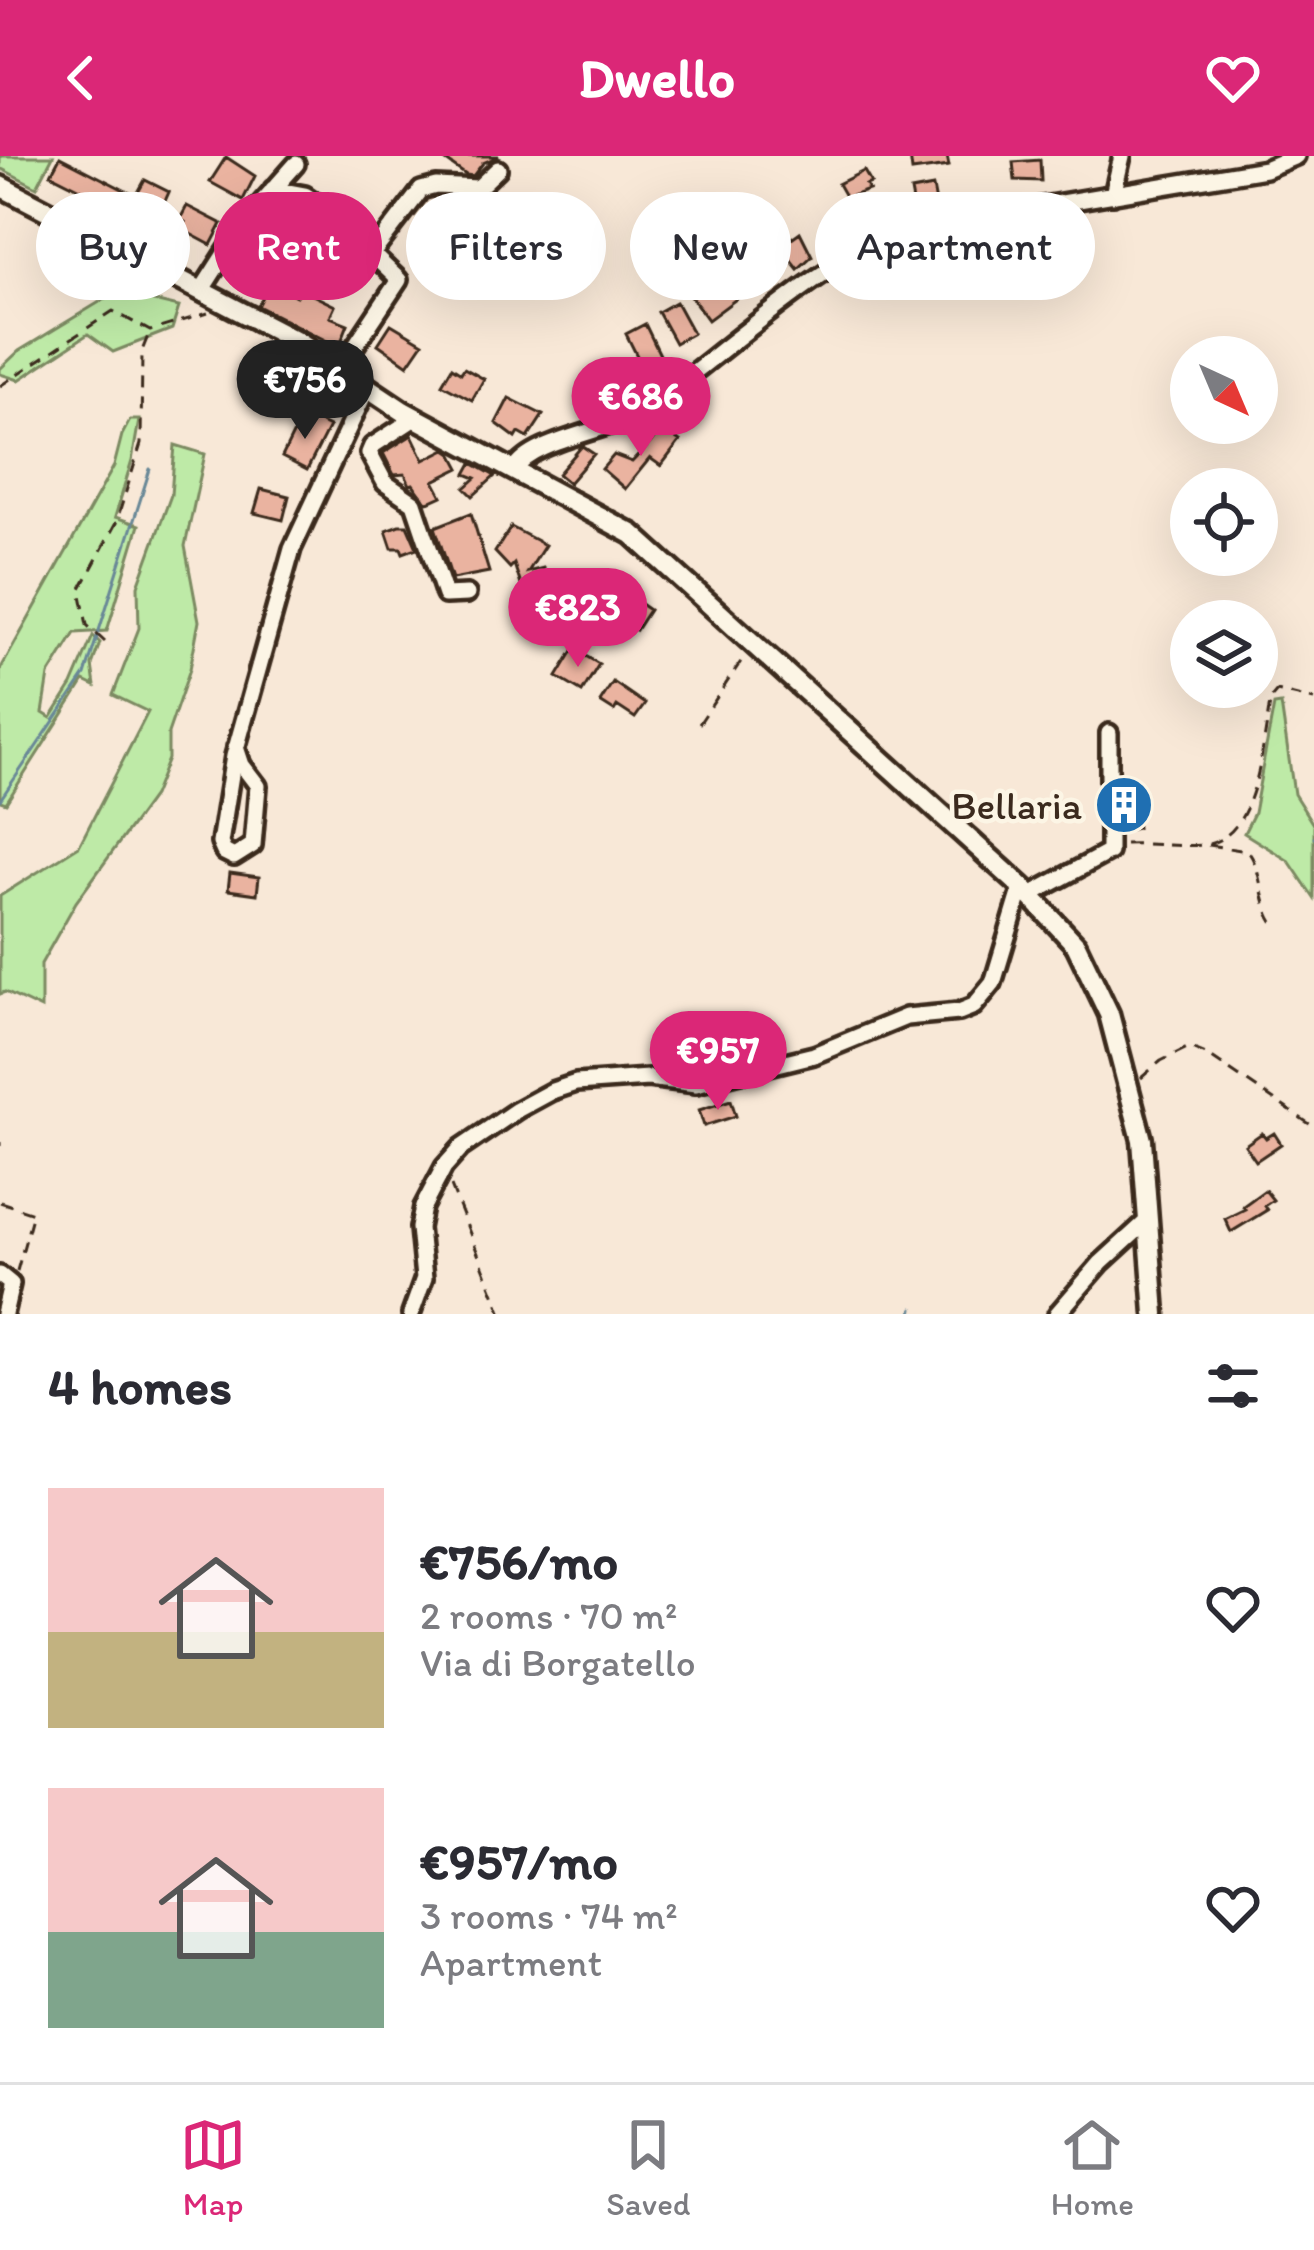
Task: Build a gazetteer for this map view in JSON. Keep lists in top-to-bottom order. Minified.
{"places":{"building":["Bellaria"]},"north":"bottom right","page":{"header":"Dwello","chip":["Buy","Rent","Filters","New","Apartment"],"price":["€756","€686","€823","€957"],"heading":"4 homes","list":[{"name":"€756/mo","note":"2 rooms · 70 m² · Via di Borgatello"},{"name":"€957/mo","note":"3 rooms · 74 m² · Apartment"}],"tabs":["Map","Saved","Home"]}}
